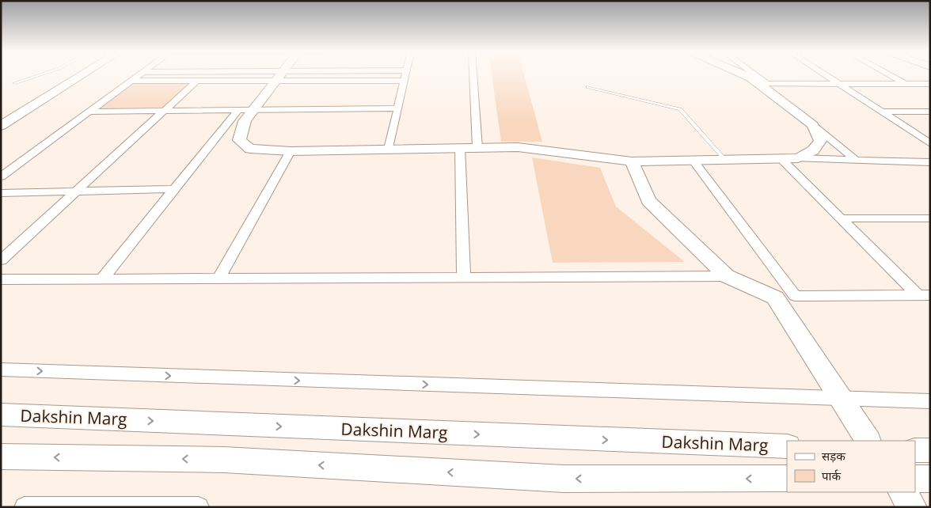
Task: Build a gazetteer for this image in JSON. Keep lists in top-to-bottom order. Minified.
{"streets":{"street":["Dakshin Marg"]},"legend":["सड़क","पार्क"]}
